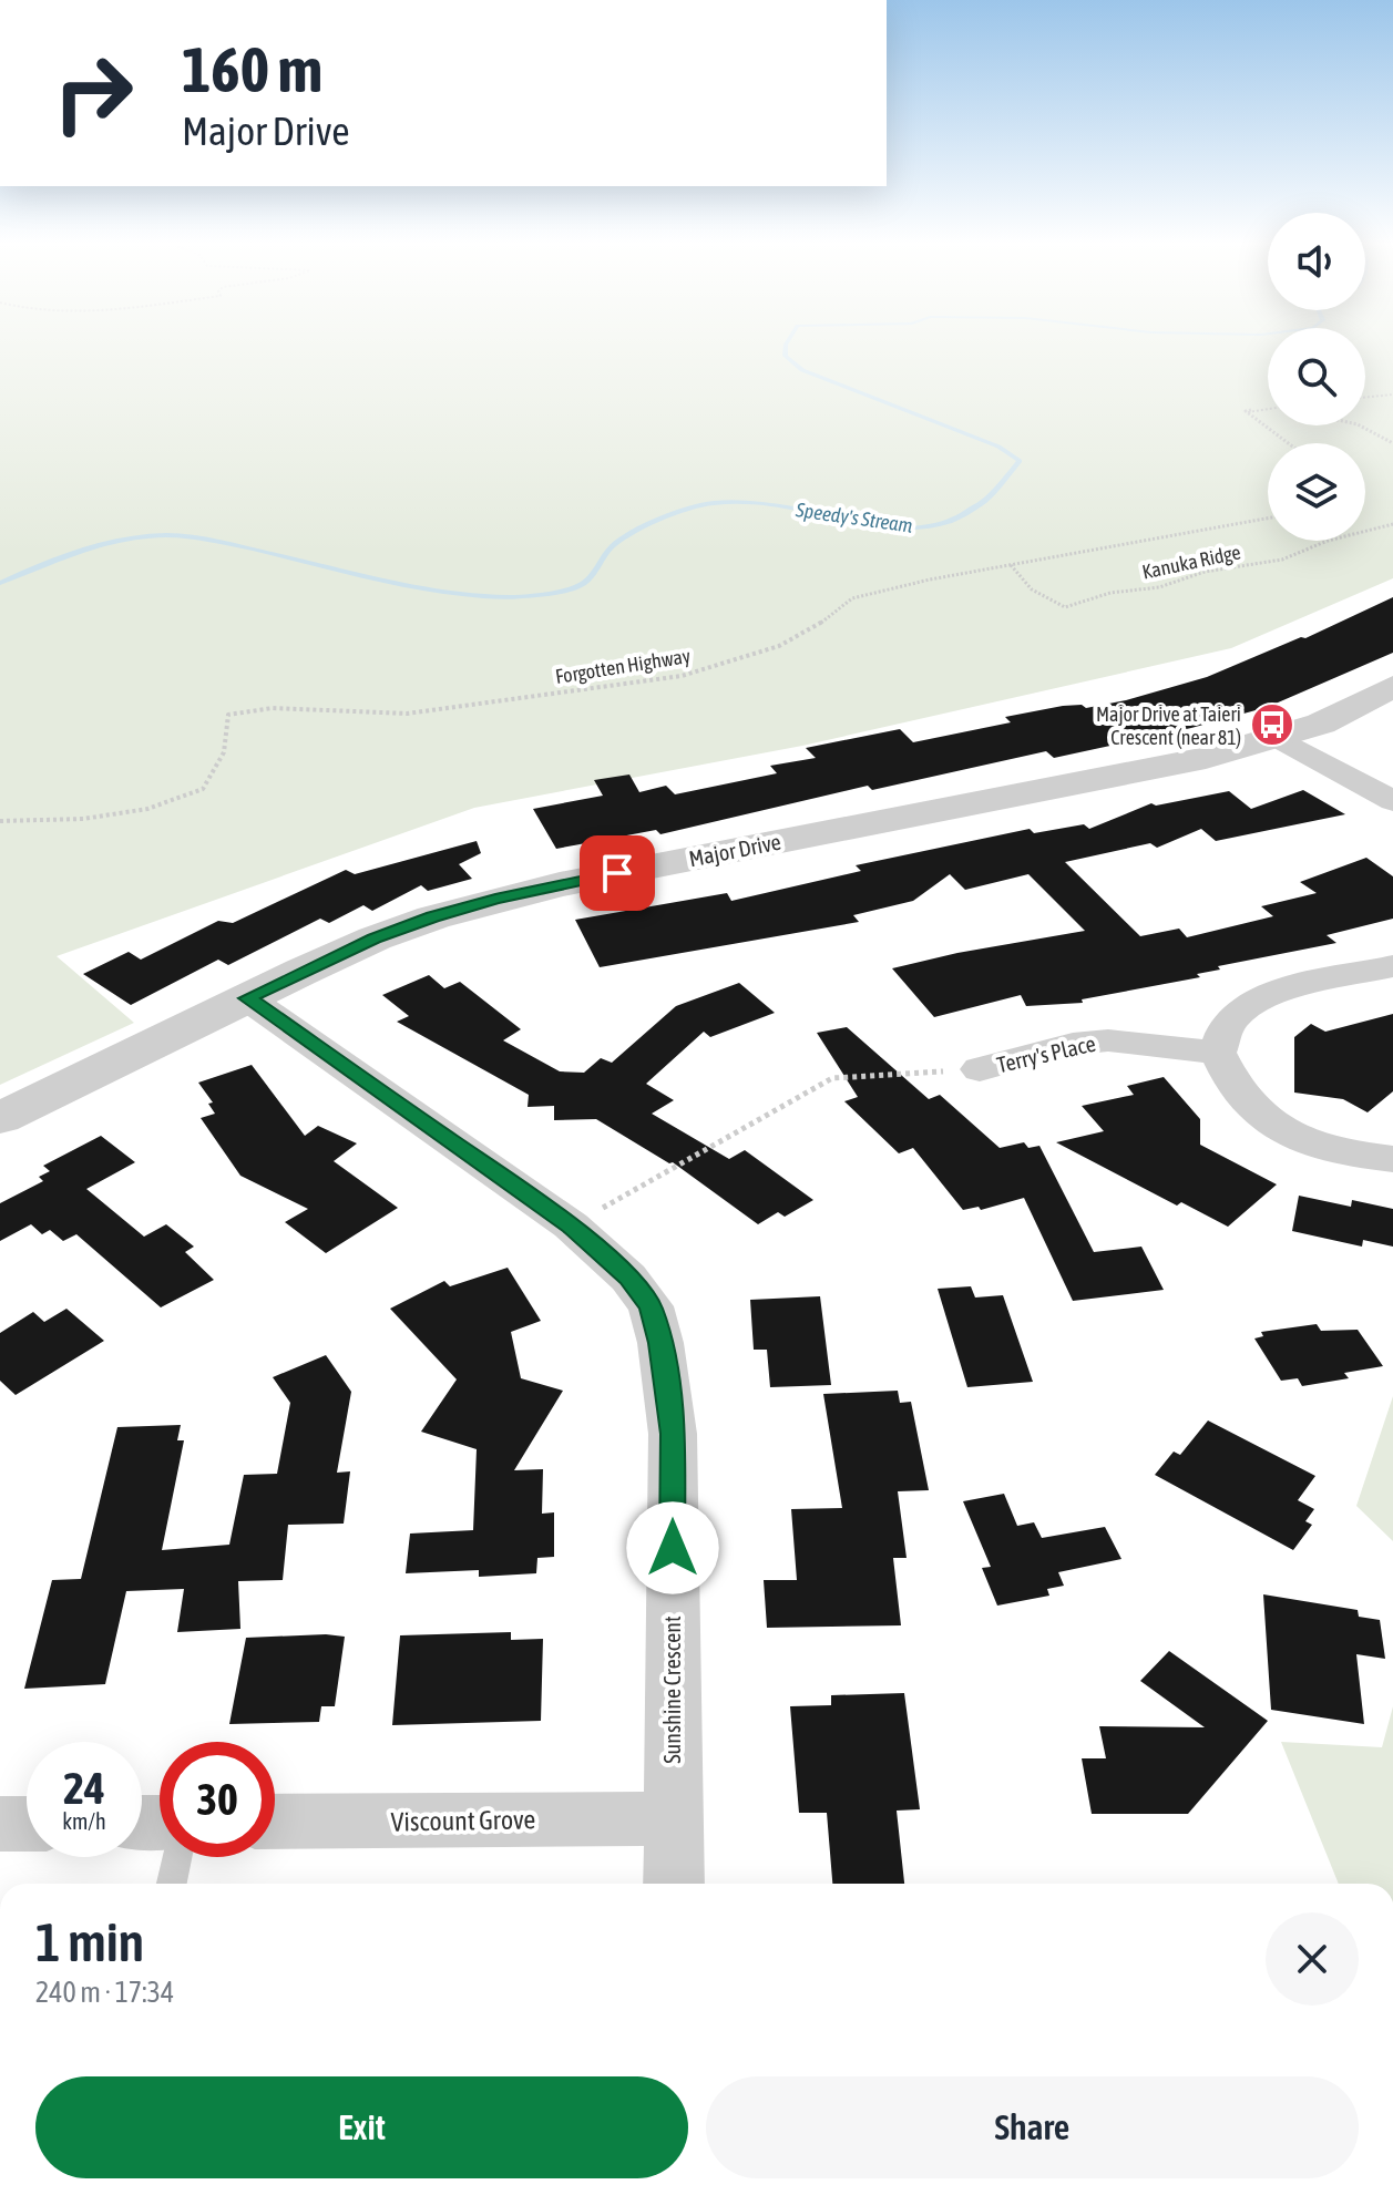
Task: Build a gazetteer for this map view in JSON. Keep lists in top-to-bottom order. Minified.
{"streets":{"street":["Major Drive","Terry's Place","Sunshine Crescent","Viscount Grove"],"path":["Kanuka Ridge","Forgotten Highway"]},"crossings":[["Kanuka Ridge","Forgotten Highway"],["Major Drive","Sunshine Crescent"],["Sunshine Crescent","Viscount Grove"]],"water":["Speedy's Stream"],"places":{"bus stop":["Major Drive at Taieri Crescent (near 81)"]},"page":{"turn":["160 m","Major Drive"],"speed":"24 km/h","limit":"30","heading":["1 min","240 m · 17:34"],"buttons":["Exit","Share"]}}
